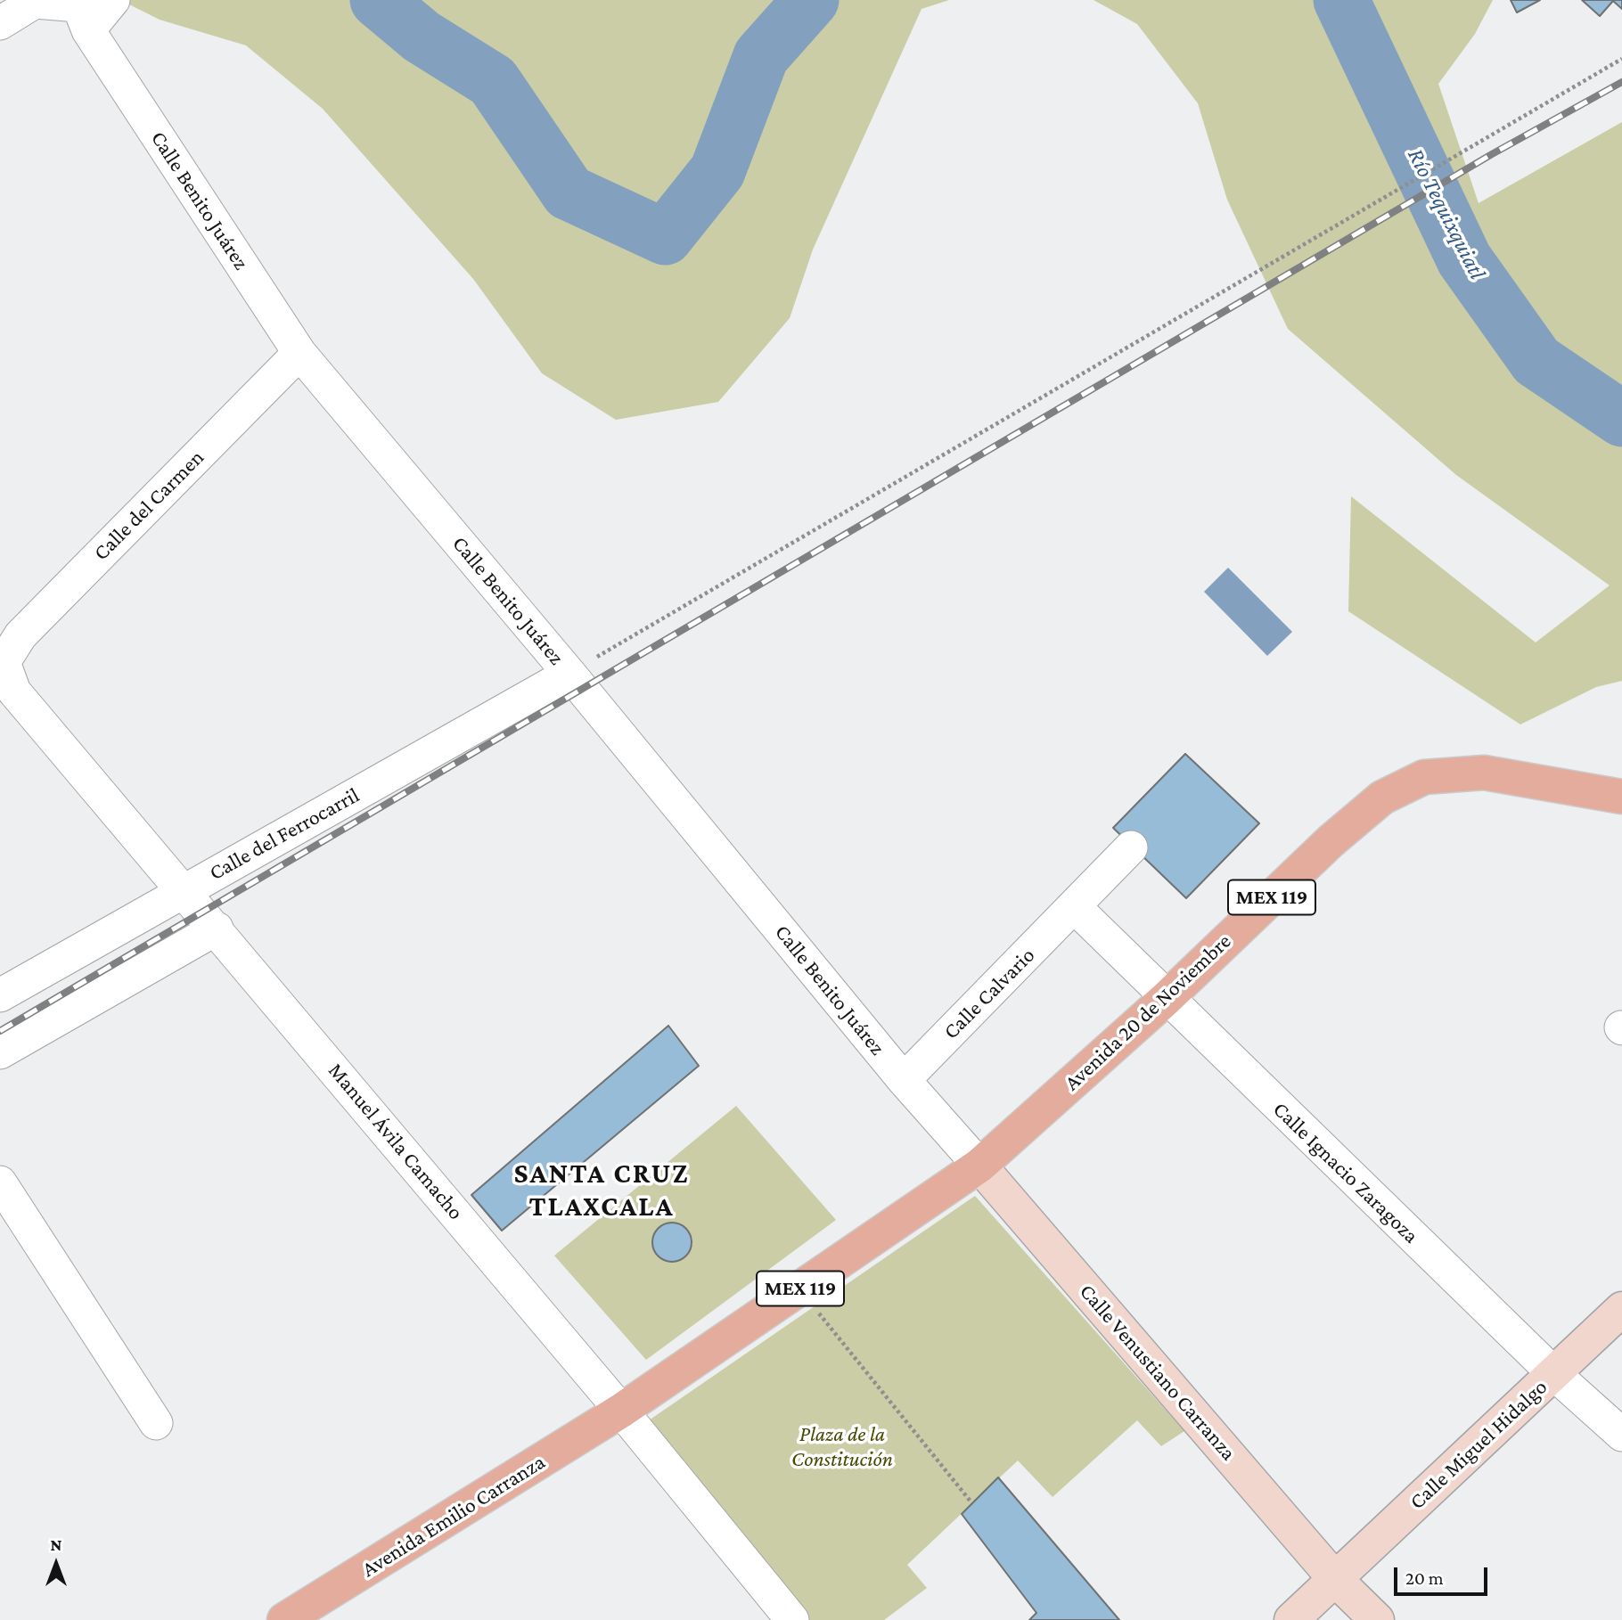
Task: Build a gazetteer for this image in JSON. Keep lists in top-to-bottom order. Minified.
{"streets":{"main road":["MEX 119","Avenida 20 de Noviembre","Calle Venustiano Carranza","Calle Miguel Hidalgo","Avenida Emilio Carranza"],"street":["Calle Benito Juárez","Calle del Carmen","Calle del Ferrocarril","Calle Calvario","Manuel Ávila Camacho","Calle Ignacio Zaragoza"]},"crossings":[["Calle Benito Juárez","Calle del Carmen"],["Calle Benito Juárez","Calle del Ferrocarril"],["Calle Benito Juárez","MEX 119"],["Calle Benito Juárez","Calle Calvario"],["Calle Benito Juárez","Avenida 20 de Noviembre"],["Calle Benito Juárez","Calle Venustiano Carranza"],["Calle del Carmen","Manuel Ávila Camacho"],["Calle del Ferrocarril","Manuel Ávila Camacho"],["MEX 119","Avenida 20 de Noviembre"],["MEX 119","Manuel Ávila Camacho"],["MEX 119","Calle Venustiano Carranza"],["MEX 119","Avenida Emilio Carranza"],["Calle Calvario","Calle Ignacio Zaragoza"],["Avenida 20 de Noviembre","Calle Ignacio Zaragoza"],["Avenida 20 de Noviembre","Calle Venustiano Carranza"],["Manuel Ávila Camacho","Avenida Emilio Carranza"],["Calle Ignacio Zaragoza","Calle Miguel Hidalgo"],["Calle Venustiano Carranza","Calle Miguel Hidalgo"]],"districts":["SANTA CRUZ TLAXCALA"],"water":["Río Tequixquiatl"],"parks":["Plaza de la Constitución"],"scale_bar":"20 m","north":"top"}
